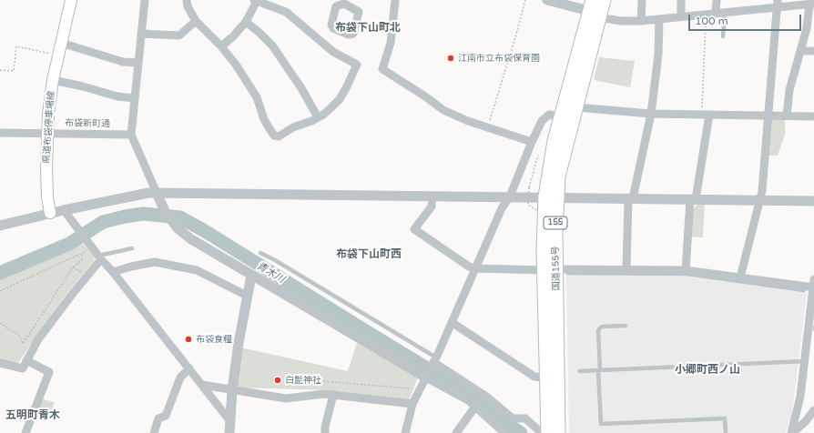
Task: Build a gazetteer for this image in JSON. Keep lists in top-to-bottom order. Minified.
{"streets":{"highway":["155","国道155号"],"main road":["県道布袋停車場線"],"street":["布袋新町通"]},"crossings":[["布袋新町通","県道布袋停車場線"]],"districts":["布袋下山町北","布袋下山町西","小郷町西ノ山","五明町青木"],"water":["青木川"],"places":["江南市立布袋保育園","布袋食糧","白髭神社"],"scale_bar":"100 m"}
